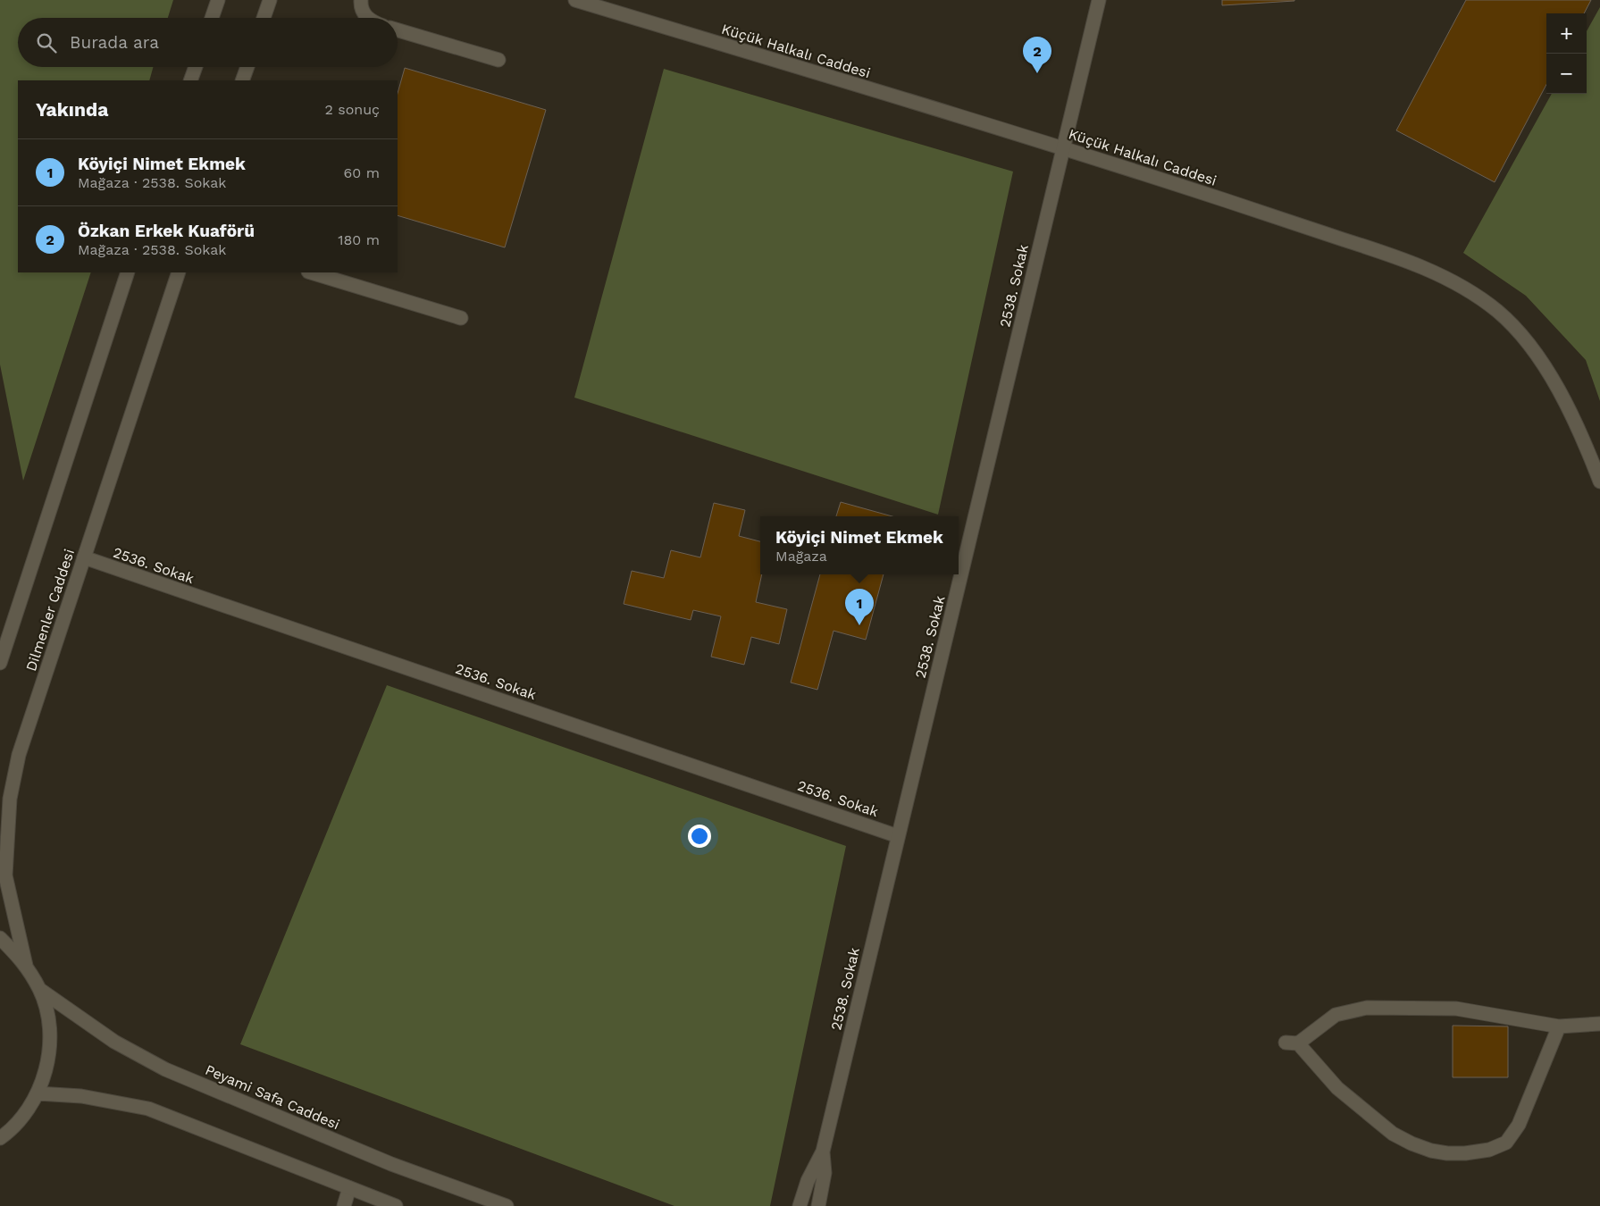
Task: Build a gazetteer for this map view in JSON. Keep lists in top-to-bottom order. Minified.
{"streets":{"street":["Küçük Halkalı Caddesi","2538. Sokak","2536. Sokak","Dilmenler Caddesi","Peyami Safa Caddesi"]},"crossings":[["Küçük Halkalı Caddesi","2538. Sokak"],["2538. Sokak","2536. Sokak"],["2536. Sokak","Dilmenler Caddesi"]],"page":{"map_buttons":["+","−"],"search":"Burada ara","pins":["2","1"],"heading":["Yakında","2 sonuç"],"list":[{"mark":"1","name":"Köyiçi Nimet Ekmek","note":"Mağaza · 2538. Sokak","value":"60 m"},{"mark":"2","name":"Özkan Erkek Kuaförü","note":"Mağaza · 2538. Sokak","value":"180 m"}],"popup":["Köyiçi Nimet Ekmek","Mağaza"]}}
